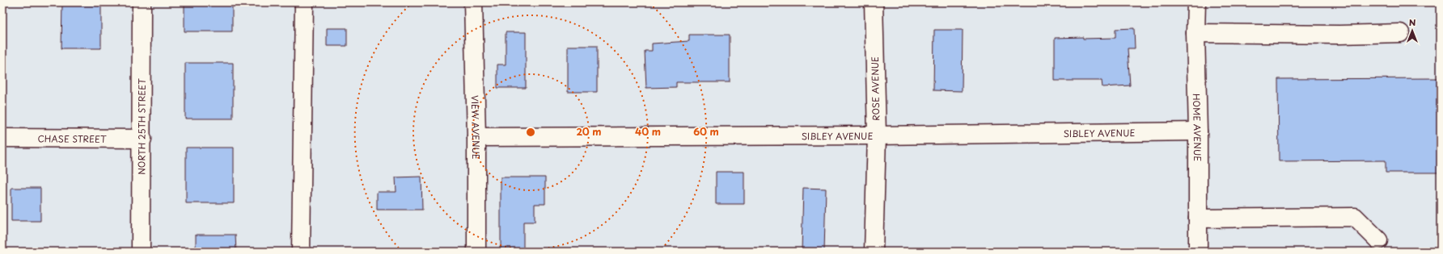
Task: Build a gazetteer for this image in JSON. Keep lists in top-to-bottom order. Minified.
{"streets":{"street":["ROSE AVENUE","VIEW AVENUE","HOME AVENUE","NORTH 25TH STREET","SIBLEY AVENUE","CHASE STREET"]},"crossings":[["ROSE AVENUE","SIBLEY AVENUE"],["VIEW AVENUE","SIBLEY AVENUE"],["HOME AVENUE","SIBLEY AVENUE"],["NORTH 25TH STREET","CHASE STREET"]],"north":"top","rings":["20 m","40 m","60 m"]}
